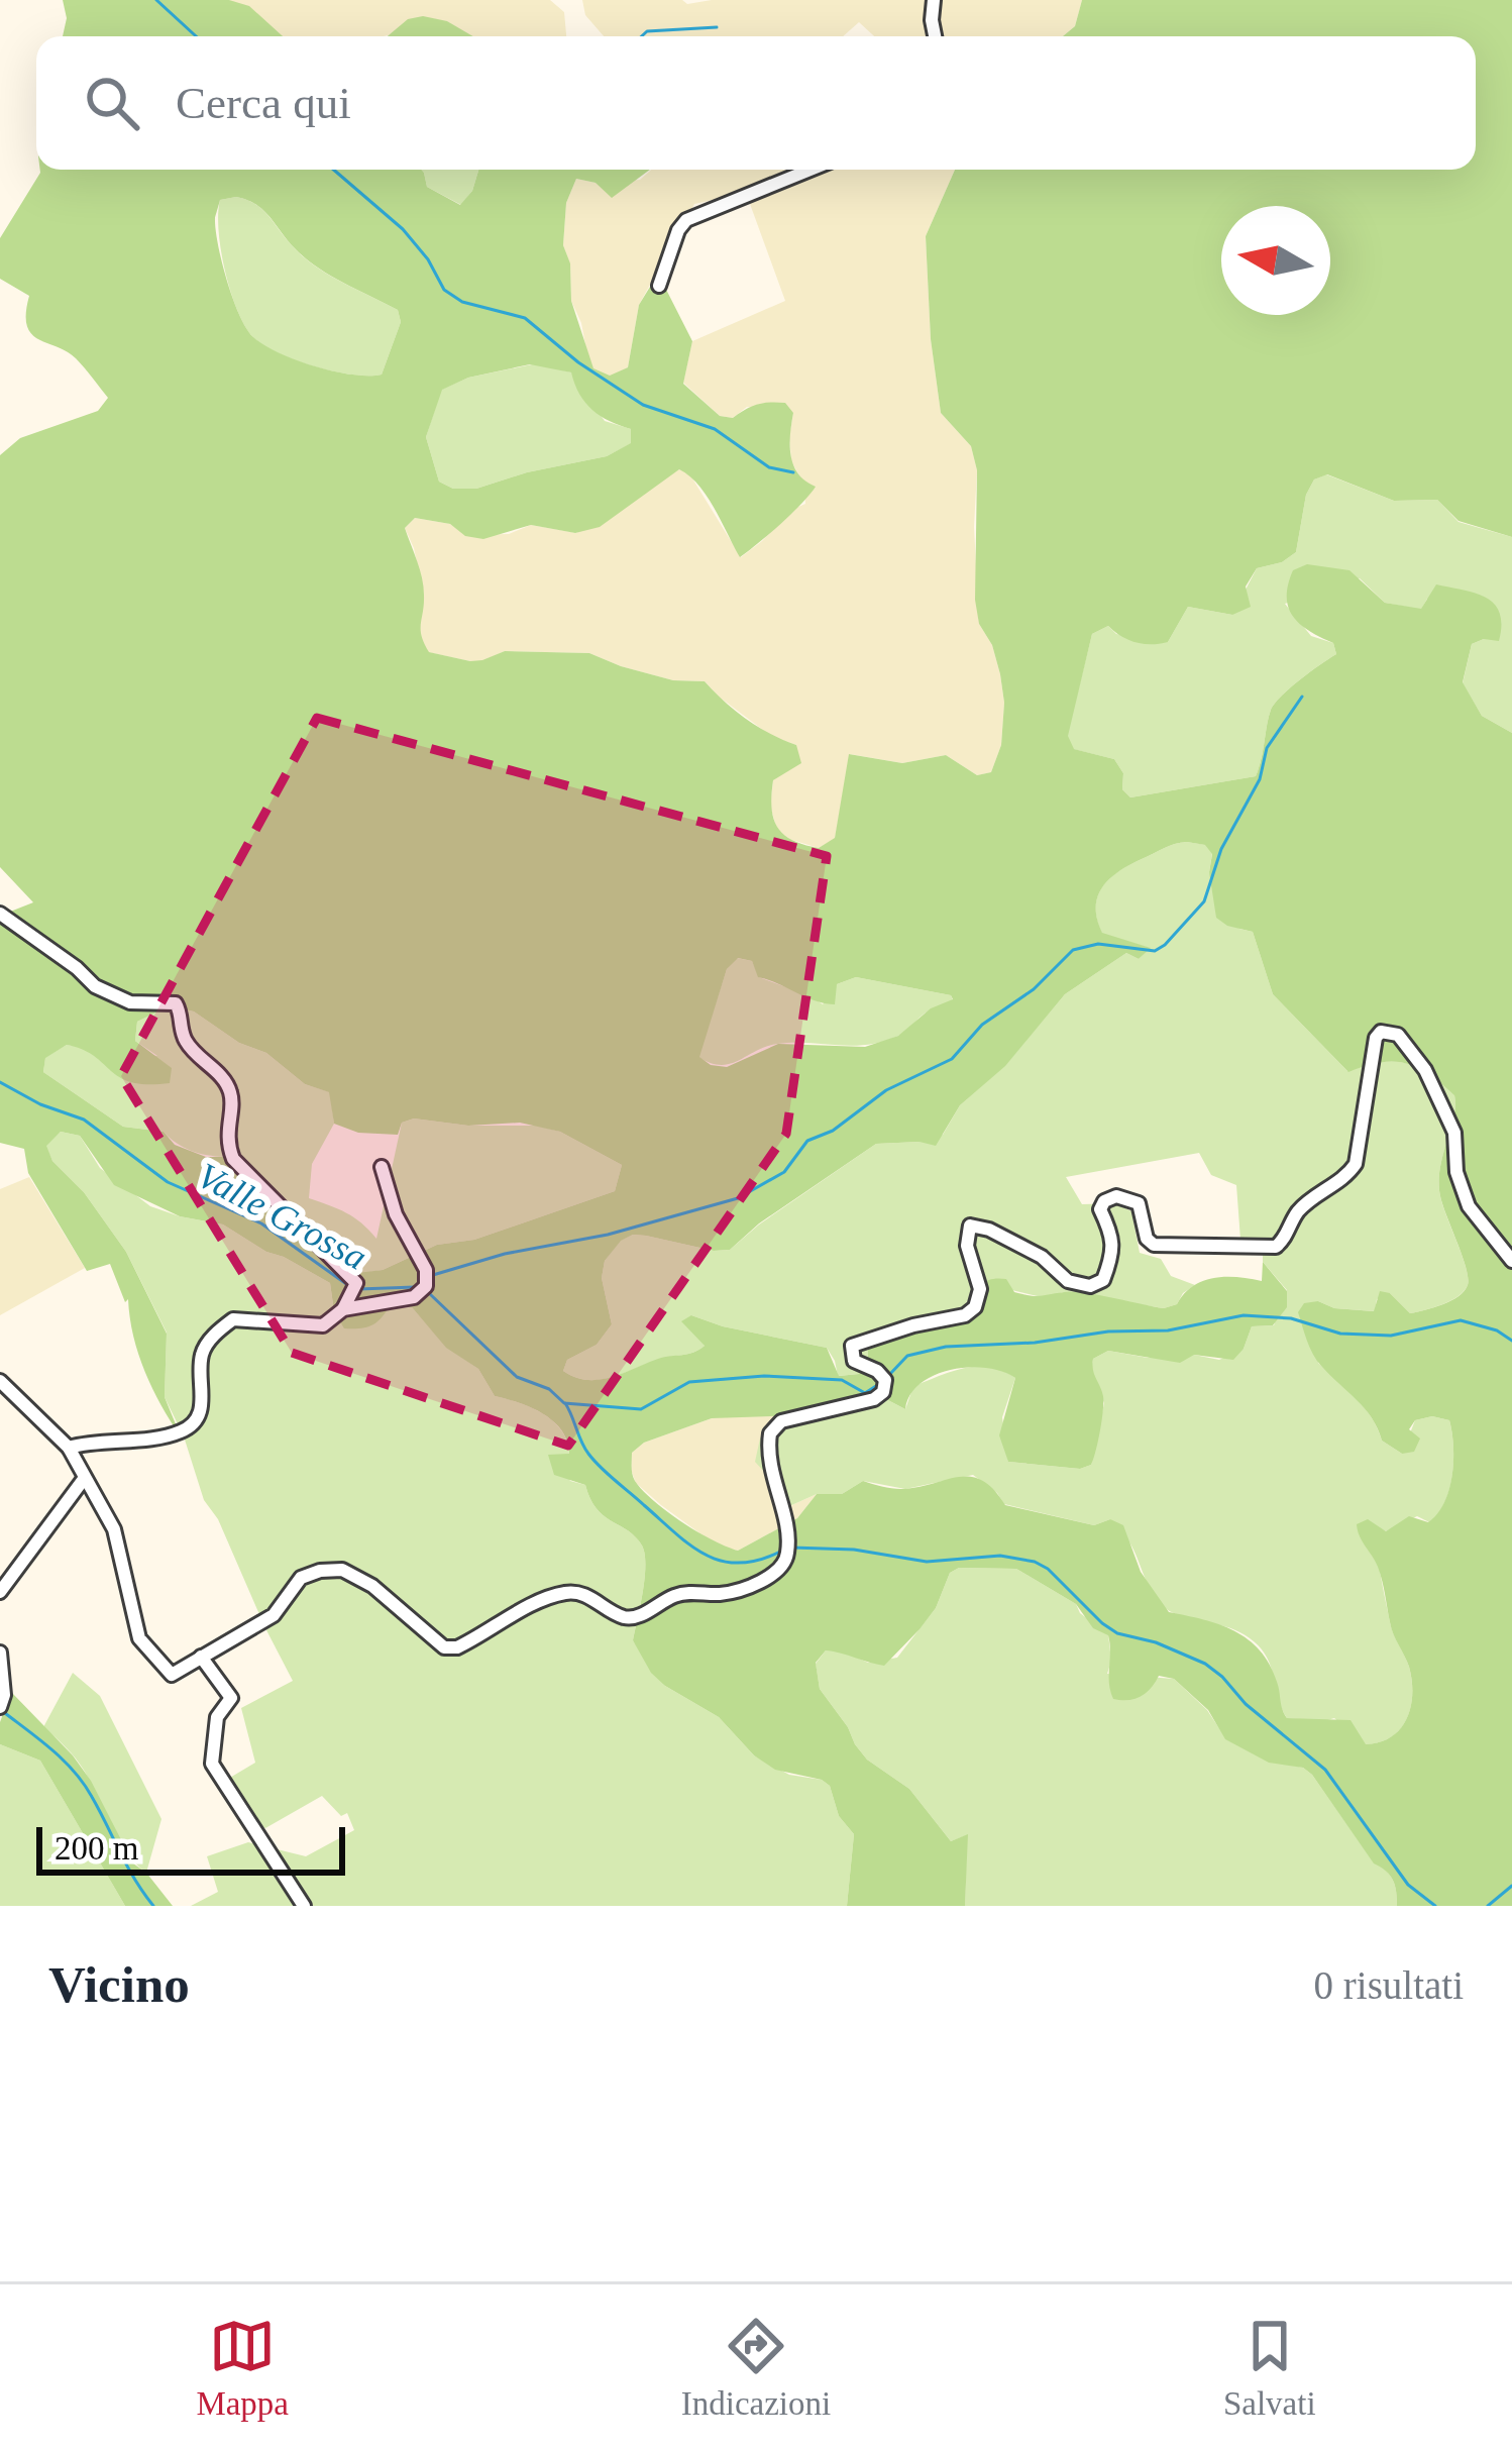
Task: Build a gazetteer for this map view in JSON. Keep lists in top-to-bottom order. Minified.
{"water":["Valle Grossa"],"scale_bar":"200 m","north":"left","page":{"search":"Cerca qui","scale":"200 m","heading":["Vicino","0 risultati"],"nav":["Mappa","Indicazioni","Salvati"]}}
